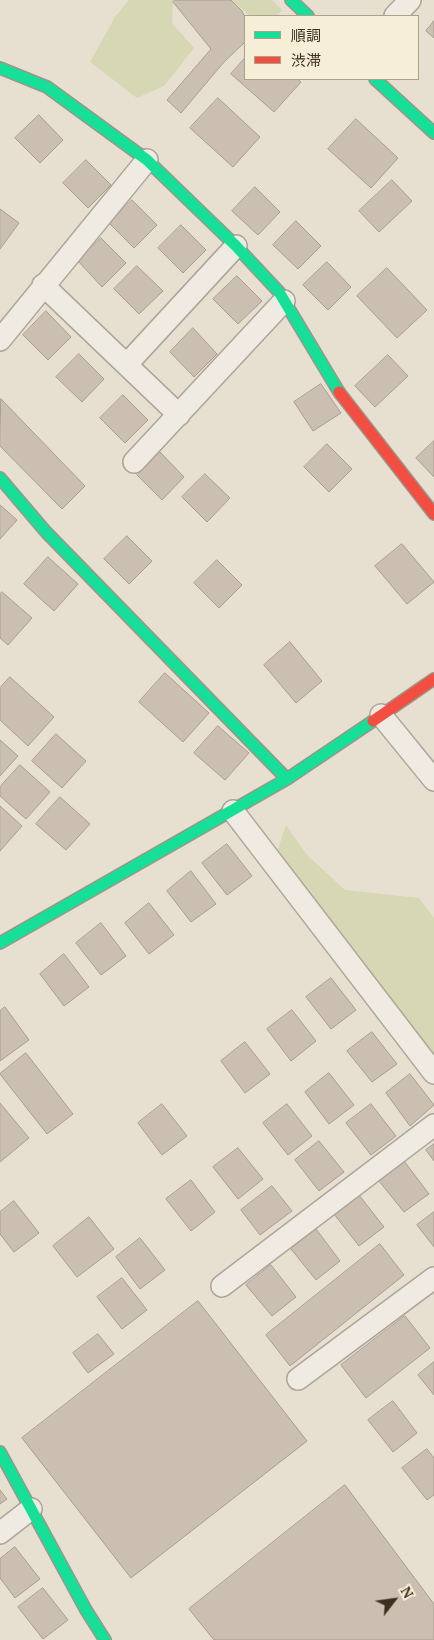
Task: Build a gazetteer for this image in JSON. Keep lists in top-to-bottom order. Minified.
{"legend":["順調","渋滞"],"north":"top right"}
